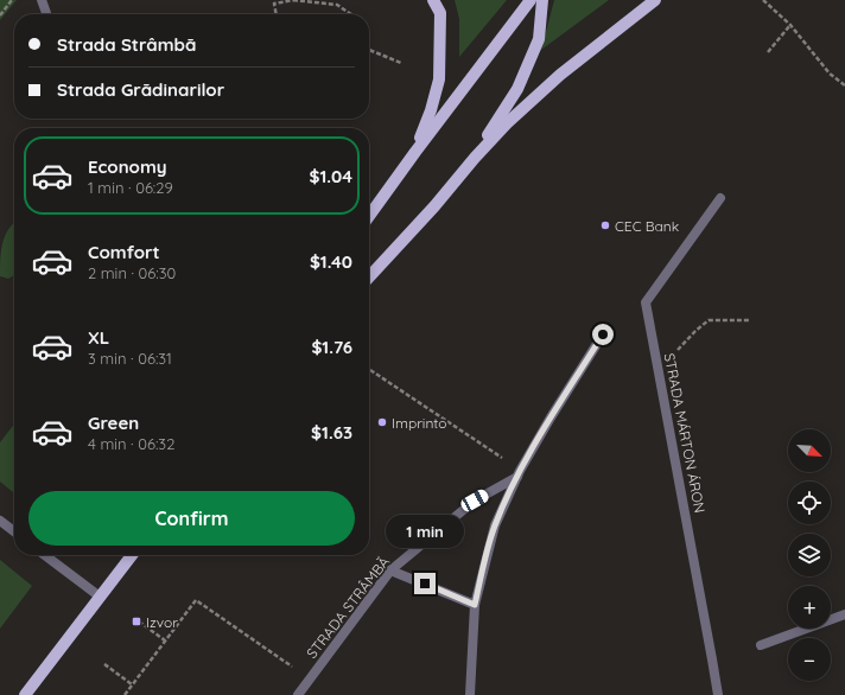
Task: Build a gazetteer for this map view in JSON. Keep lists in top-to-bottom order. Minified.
{"streets":{"street":["STRADA MÁRTON ÁRON","STRADA STRÂMBĂ"]},"places":{"other":["CEC Bank","Imprinto"],"transit":["Izvor"]},"north":"bottom right","page":{"banner":["Strada Strâmbă","Strada Grădinarilor"],"list":[{"name":"Economy","note":"1 min · 06:29","value":"$1.04"},{"name":"Comfort","note":"2 min · 06:30","value":"$1.40"},{"name":"XL","note":"3 min · 06:31","value":"$1.76"},{"name":"Green","note":"4 min · 06:32","value":"$1.63"}],"map_buttons":["+","−"],"buttons":"Confirm","bubble":"1 min"}}
